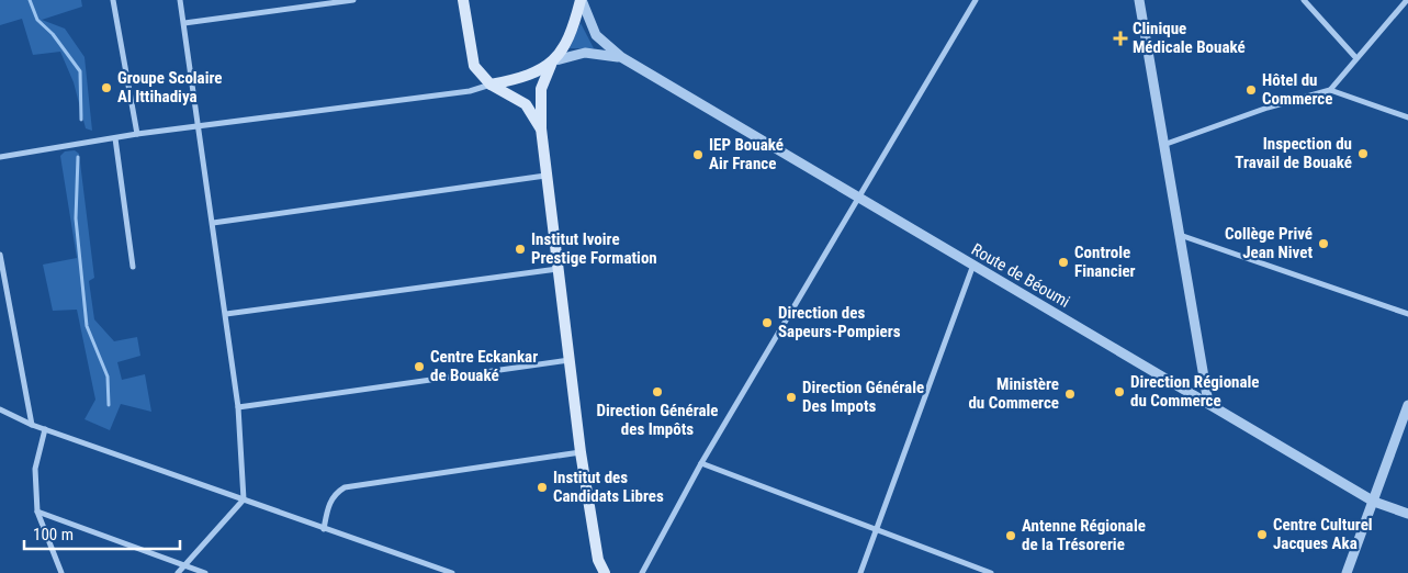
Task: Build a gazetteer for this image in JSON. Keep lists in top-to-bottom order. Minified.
{"streets":{"street":["Route de Béoumi"]},"places":{"health":["Clinique Médicale Bouaké"],"other":["Groupe Scolaire Al Ittihadiya","Hôtel du Commerce","Inspection du Travail de Bouaké","IEP Bouaké Air France","Collège Privé Jean Nivet","Institut Ivoire Prestige Formation","Controle Financier","Direction des Sapeurs-Pompiers","Centre Eckankar de Bouaké","Direction Générale des Impôts","Direction Régionale du Commerce","Ministère du Commerce","Direction Générale Des Impots","Institut des Candidats Libres","Centre Culturel Jacques Aka","Antenne Régionale de la Trésorerie"]},"scale_bar":"100 m"}
